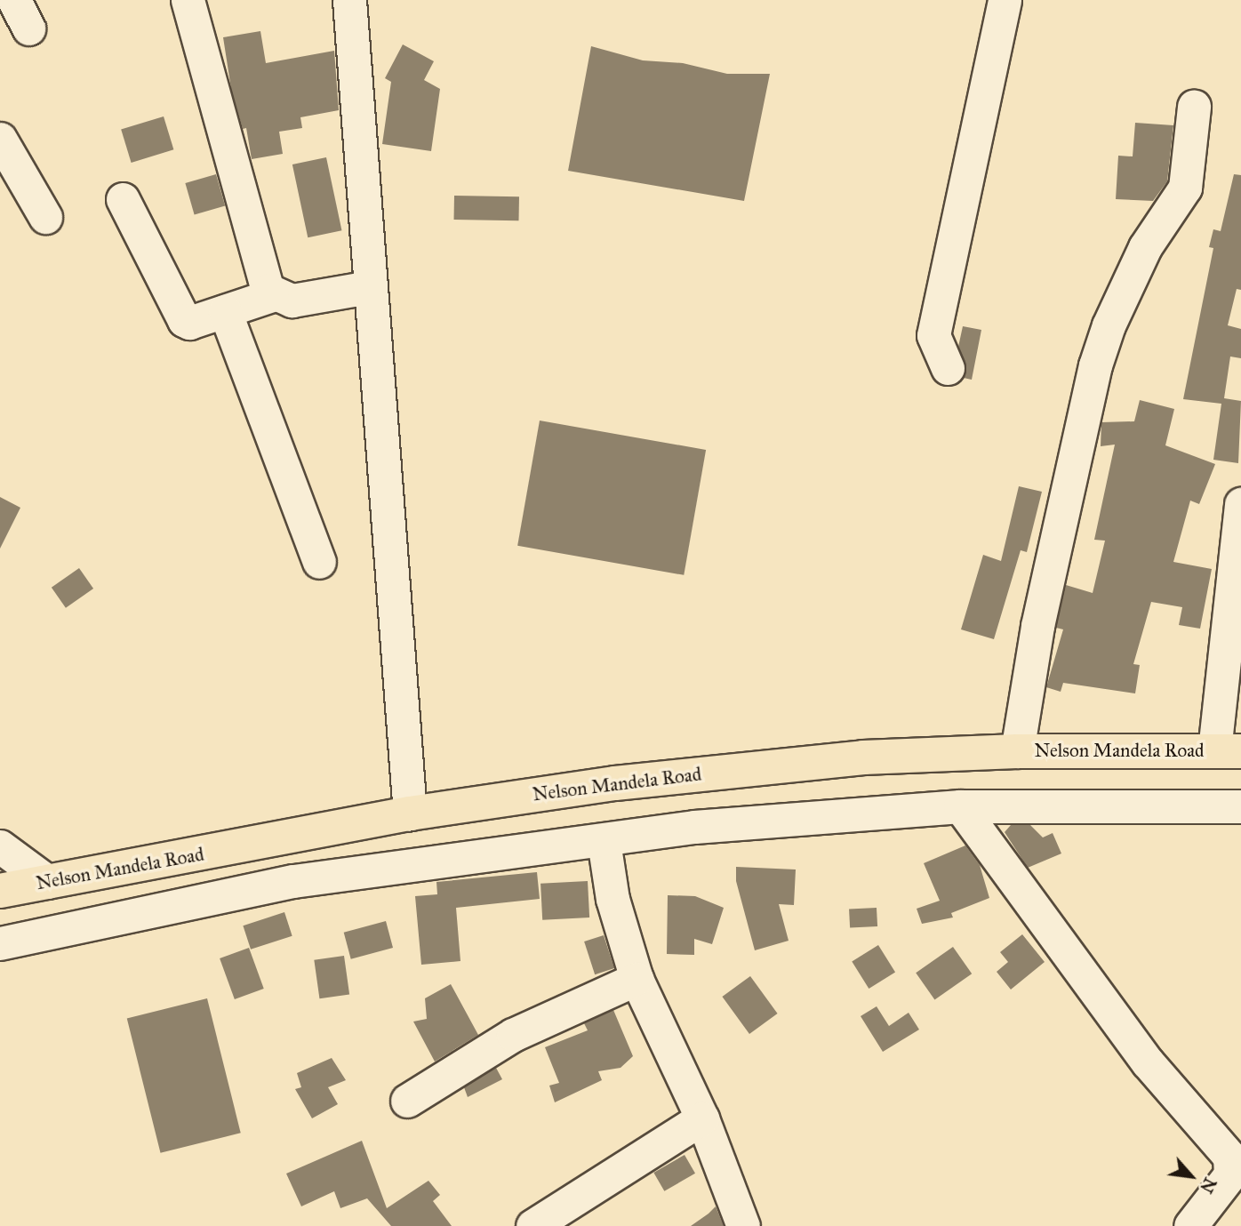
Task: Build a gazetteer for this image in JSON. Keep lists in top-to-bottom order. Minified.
{"streets":{"main road":["Nelson Mandela Road"]},"north":"bottom right"}
